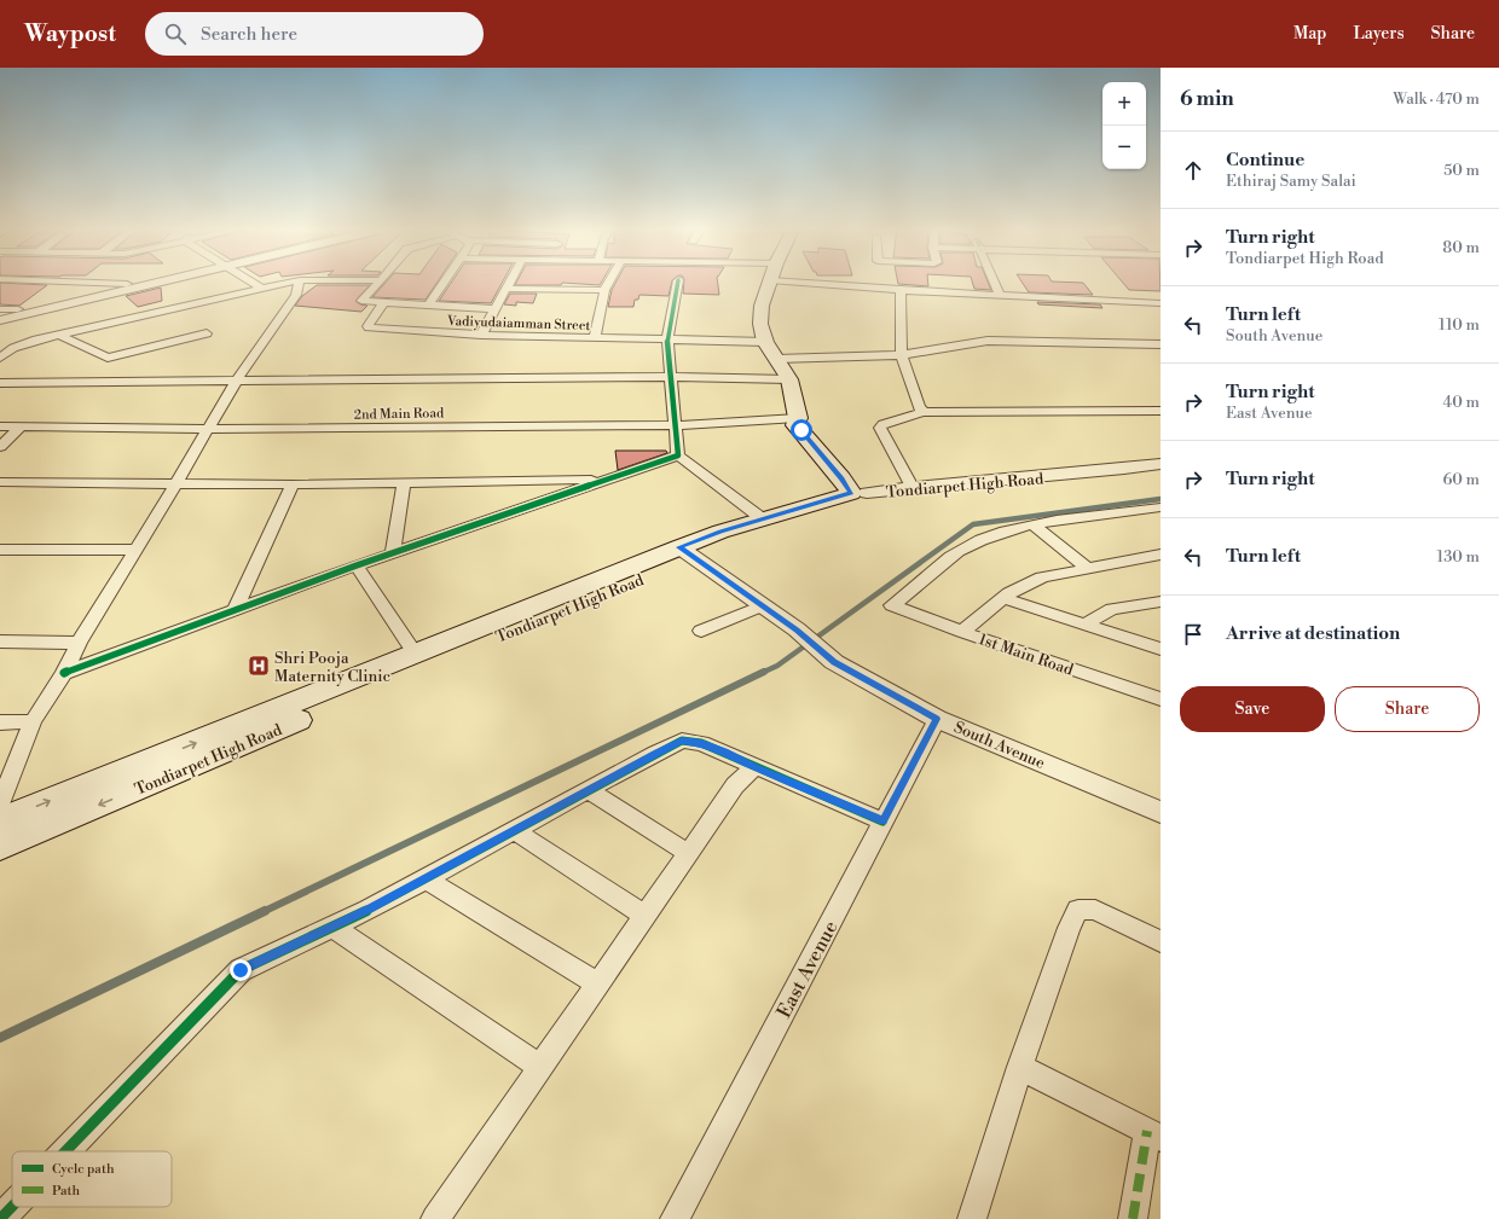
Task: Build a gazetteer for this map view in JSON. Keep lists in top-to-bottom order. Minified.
{"streets":{"main road":["Tondiarpet High Road"],"street":["Vadiyudaiamman Street","2nd Main Road","1st Main Road","South Avenue","East Avenue"]},"crossings":[["Tondiarpet High Road","South Avenue"],["South Avenue","East Avenue"]],"places":{"hospital":["Shri Pooja Maternity Clinic"]},"legend":["Cycle path","Path"],"page":{"header":"Waypost","search":"Search here","nav":["Map","Layers","Share"],"heading":["6 min","Walk · 470 m"],"map_buttons":["+","−"],"list":[["Continue","Ethiraj Samy Salai","50 m"],["Turn right","Tondiarpet High Road","80 m"],["Turn left","South Avenue","110 m"],["Turn right","East Avenue","40 m"],["Turn right","60 m"],["Turn left","130 m"],"Arrive at destination"],"buttons":["Save","Share"]}}
